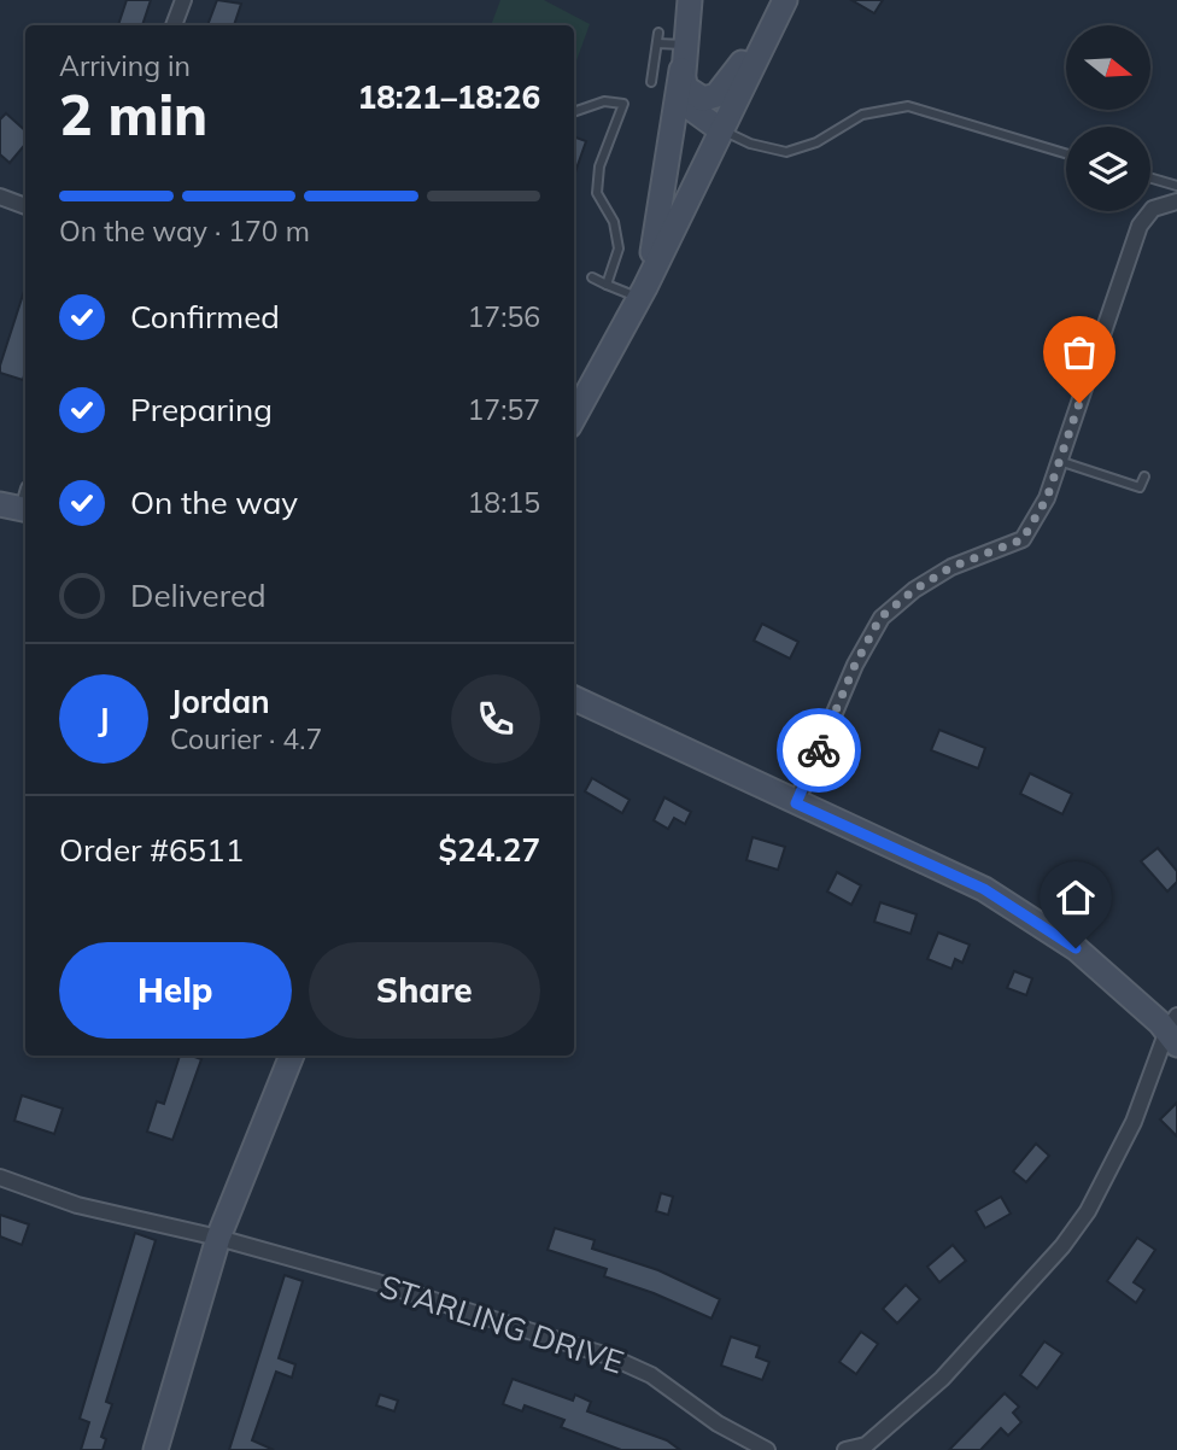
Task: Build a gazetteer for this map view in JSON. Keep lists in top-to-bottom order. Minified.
{"streets":{"street":["STARLING DRIVE"]},"north":"right","page":{"heading":["2 min","Arriving in","18:21–18:26"],"panel":["Jordan","Courier · 4.7","Order #6511","$24.27"],"bar":"On the way · 170 m","list":[["Confirmed","17:56"],["Preparing","17:57"],["On the way","18:15"],"Delivered"],"round":"J","buttons":["Help","Share"]}}
